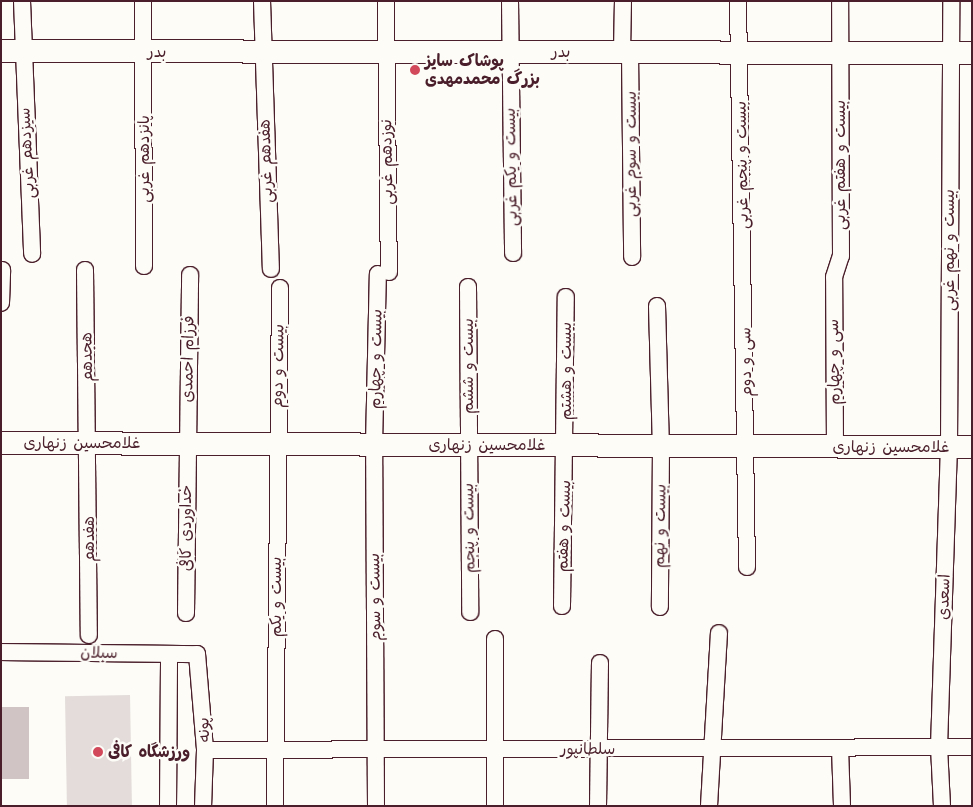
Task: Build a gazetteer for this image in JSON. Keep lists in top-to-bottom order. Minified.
{"streets":{"street":["بدر","سیزدهم غربی","بیست و سوم غربی","پانزدهم غربی","هفدهم غربی","نوزدهم غربی","بیست و پنجم غربی","بیست و هفتم غربی","بیست و یکم غربی","بیست و نهم غربی","هجدهم","فرزام احمدی","بیست و چهارم","سی و دوم","سی و چهارم","بیست و دوم","بیست و ششم","بیست و هشتم","غلامحسین زنهاری","بیست و هفتم","بیست و نهم","خداوردی کافی","بیست و پنجم","هفدهم","بیست و یکم","بیست و سوم","اسعدی","سبلان","پونه","سلطانپور"]},"crossings":[["بدر","سیزدهم غربی"],["بدر","بیست و سوم غربی"],["بدر","پانزدهم غربی"],["بدر","هفدهم غربی"],["بدر","نوزدهم غربی"],["بدر","بیست و پنجم غربی"],["بدر","بیست و هفتم غربی"],["بدر","بیست و یکم غربی"],["بدر","بیست و نهم غربی"],["نوزدهم غربی","بیست و چهارم"],["بیست و پنجم غربی","سی و دوم"],["بیست و هفتم غربی","سی و چهارم"],["بیست و نهم غربی","غلامحسین زنهاری"],["بیست و نهم غربی","اسعدی"],["هجدهم","غلامحسین زنهاری"],["هجدهم","هفدهم"],["فرزام احمدی","غلامحسین زنهاری"],["فرزام احمدی","خداوردی کافی"],["بیست و چهارم","غلامحسین زنهاری"],["بیست و چهارم","بیست و سوم"],["سی و دوم","غلامحسین زنهاری"],["سی و چهارم","غلامحسین زنهاری"],["بیست و دوم","غلامحسین زنهاری"],["بیست و دوم","بیست و یکم"],["بیست و ششم","غلامحسین زنهاری"],["بیست و ششم","بیست و پنجم"],["بیست و هشتم","غلامحسین زنهاری"],["بیست و هشتم","بیست و هفتم"],["غلامحسین زنهاری","بیست و هفتم"],["غلامحسین زنهاری","بیست و نهم"],["غلامحسین زنهاری","خداوردی کافی"],["غلامحسین زنهاری","بیست و پنجم"],["غلامحسین زنهاری","هفدهم"],["غلامحسین زنهاری","بیست و یکم"],["غلامحسین زنهاری","بیست و سوم"],["غلامحسین زنهاری","اسعدی"],["بیست و یکم","سلطانپور"],["بیست و سوم","سلطانپور"],["اسعدی","سلطانپور"],["سبلان","پونه"],["پونه","سلطانپور"]],"places":["پوشاک سایز بزرگ محمدمهدی","ورزشگاه کافی"]}
